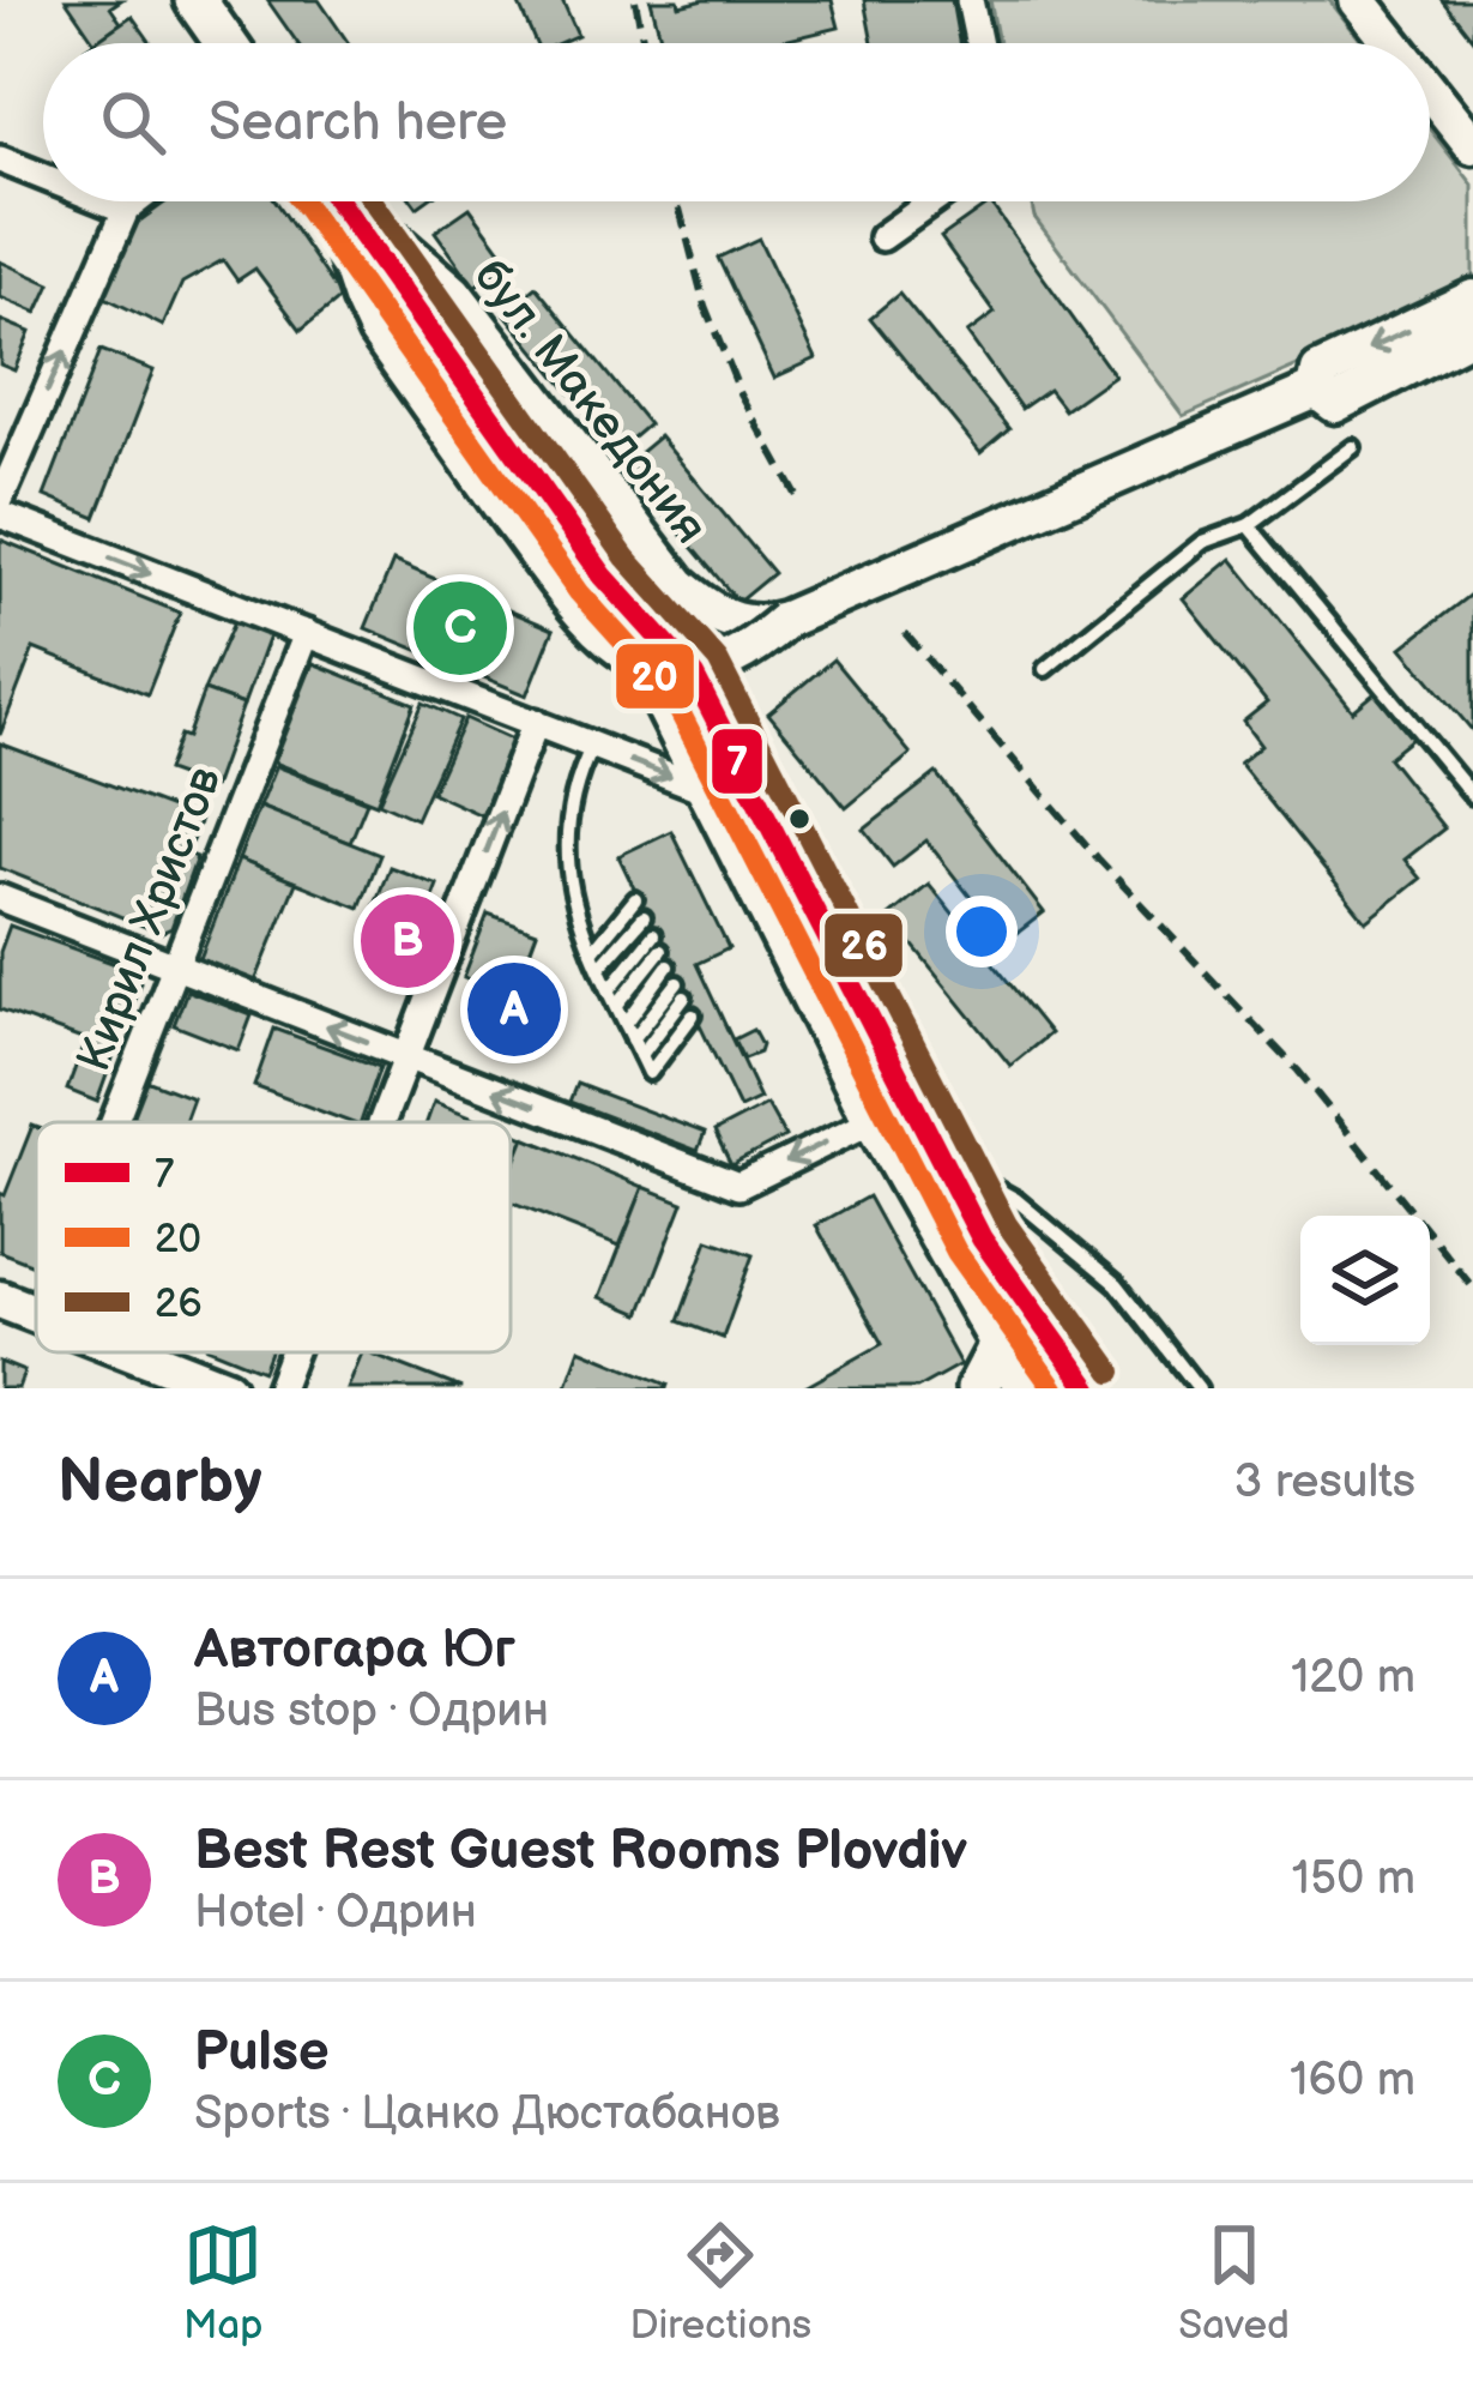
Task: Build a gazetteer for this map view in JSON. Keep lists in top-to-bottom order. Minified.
{"streets":{"street":["бул. Македония","Кирил Христов"]},"lines":["transit line 7","transit line 20","transit line 26"],"legend":["7","20","26"],"page":{"search":"Search here","pins":["C","B","A"],"heading":["Nearby","3 results"],"list":[{"mark":"A","name":"Автогара Юг","note":"Bus stop · Одрин","value":"120 m"},{"mark":"B","name":"Best Rest Guest Rooms Plovdiv","note":"Hotel · Одрин","value":"150 m"},{"mark":"C","name":"Pulse","note":"Sports · Цанко Дюстабанов","value":"160 m"}],"nav":["Map","Directions","Saved"]}}
